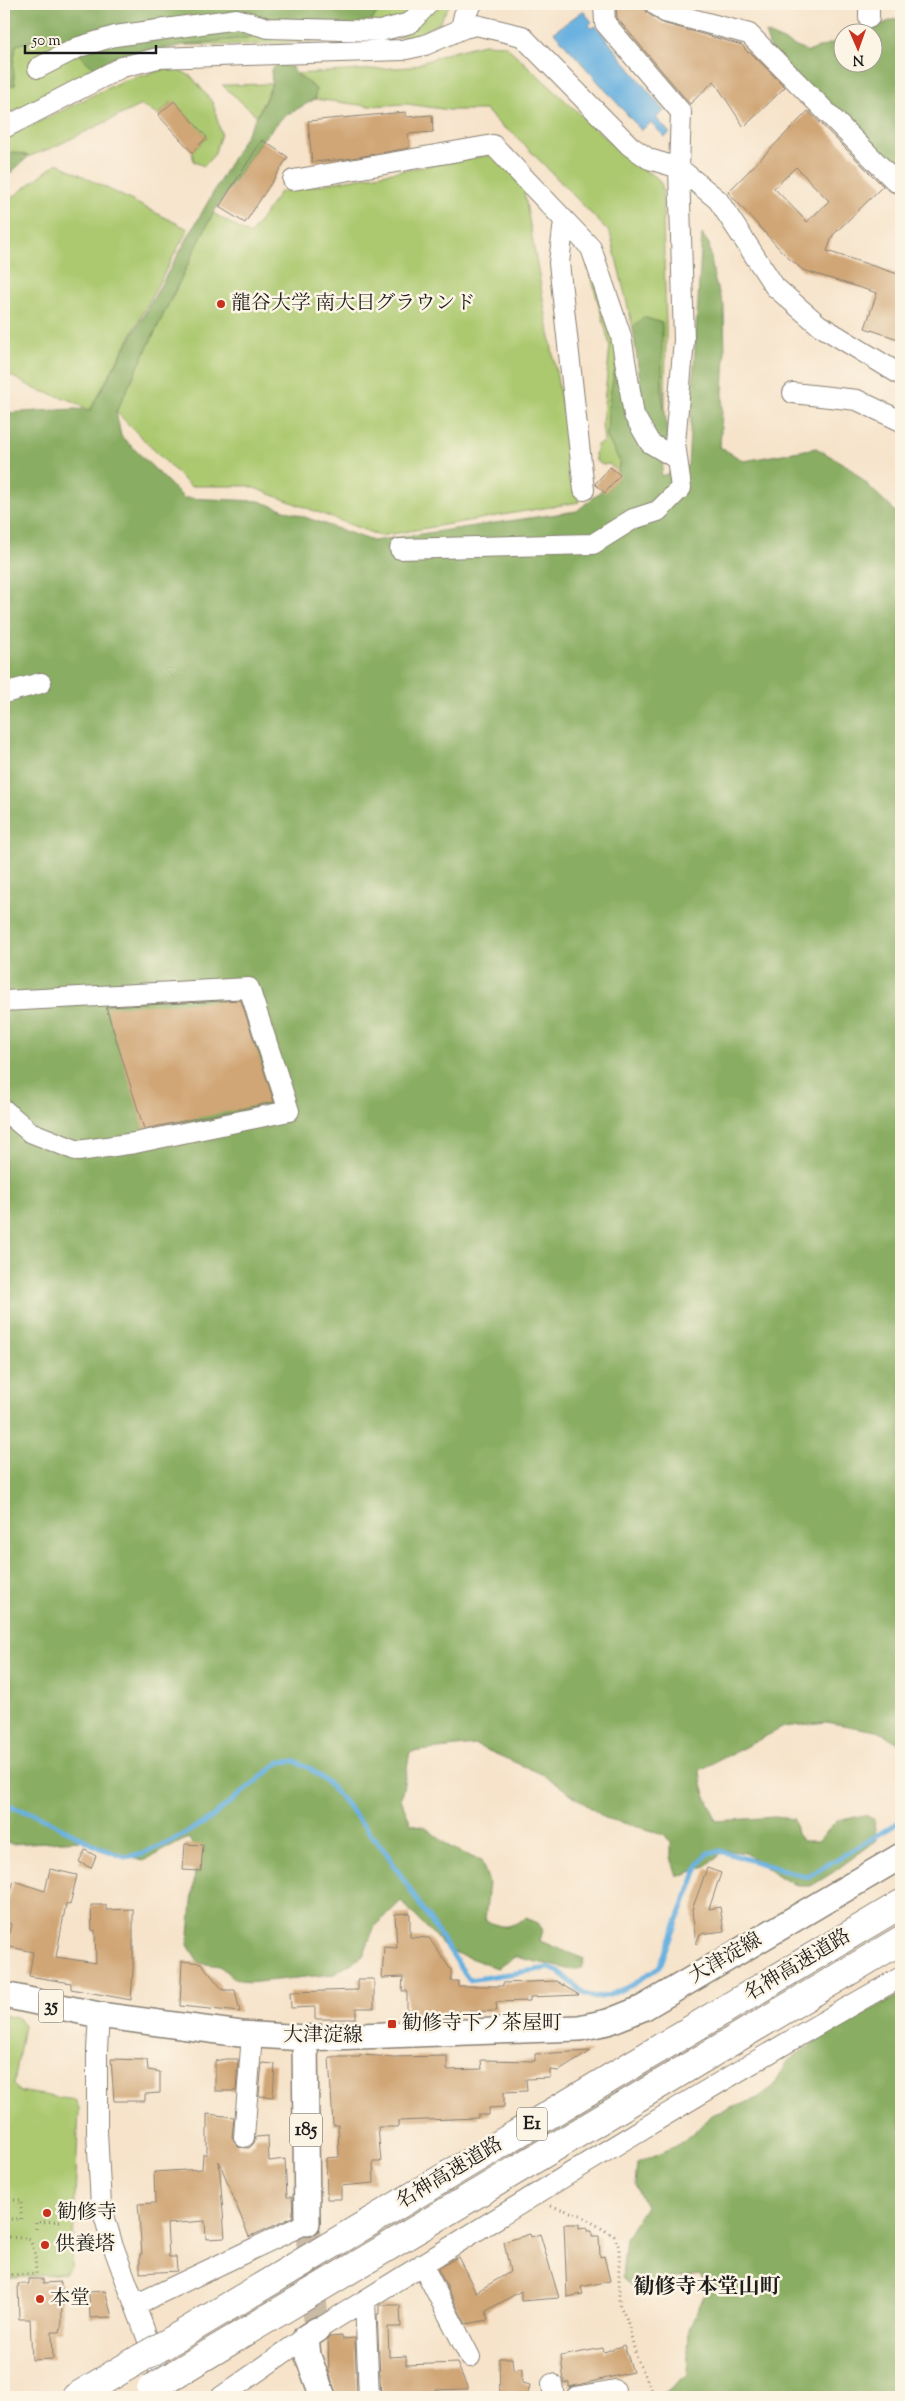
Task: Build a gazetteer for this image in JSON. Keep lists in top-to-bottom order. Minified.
{"streets":{"highway":["名神高速道路","E1"],"main road":["大津淀線","35","185"]},"crossings":[["大津淀線","185"]],"districts":["勧修寺本堂山町"],"places":{"other":["龍谷大学 南大日グラウンド","勧修寺","供養塔","本堂"],"transit":["勧修寺下ノ茶屋町"]},"scale_bar":"50 m","north":"bottom"}
